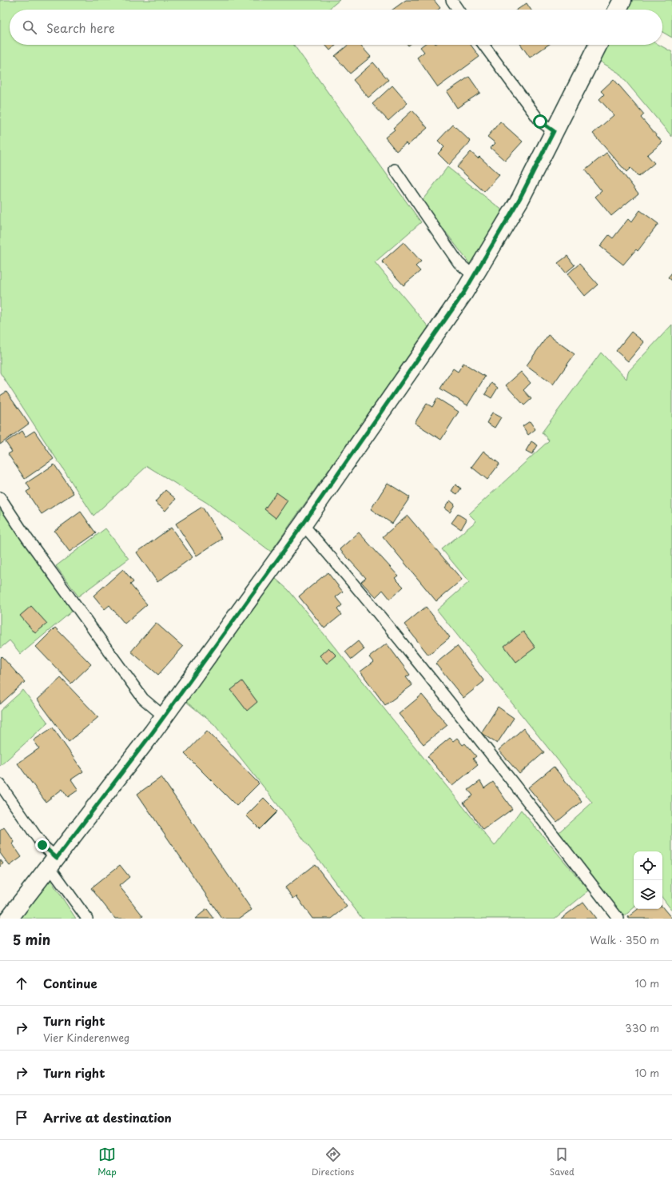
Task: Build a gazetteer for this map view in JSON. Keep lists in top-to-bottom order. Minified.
{"page":{"search":"Search here","heading":["5 min","Walk · 350 m"],"list":[["Continue","10 m"],["Turn right","Vier Kinderenweg","330 m"],["Turn right","10 m"],"Arrive at destination"],"nav":["Map","Directions","Saved"]}}
